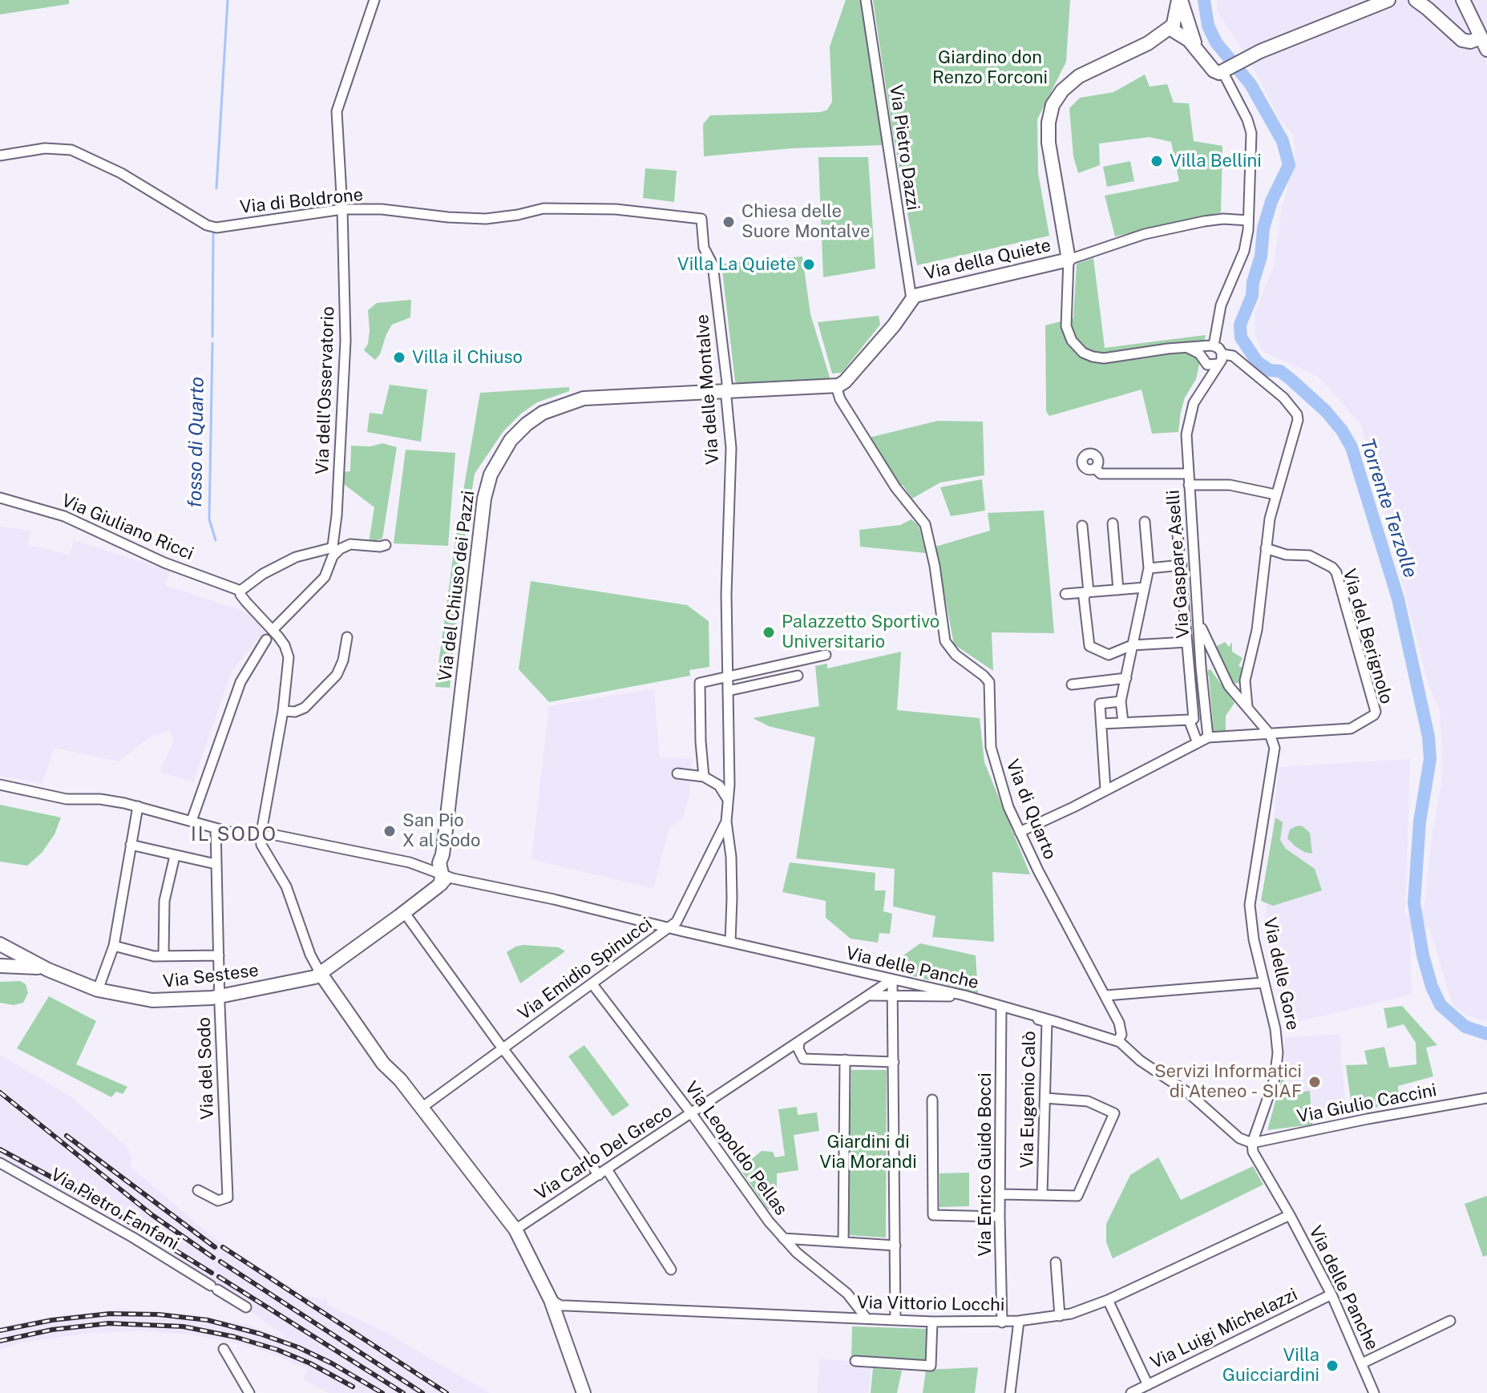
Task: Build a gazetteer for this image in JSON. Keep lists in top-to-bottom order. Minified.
{"streets":{"main road":["Via della Quiete","Via del Chiuso dei Pazzi","Via Sestese"],"street":["Via Pietro Dazzi","Via di Boldrone","Via delle Montalve","Via dell'Osservatorio","Via Giuliano Ricci","Via Gaspare Aselli","Via del Berignolo","Via di Quarto","Via delle Panche","Via Emidio Spinucci","Via delle Gore","Via del Sodo","Via Eugenio Calò","Via Giulio Caccini","Via Leopoldo Pellas","Via Carlo Del Greco","Via Enrico Guido Bocci","Via Pietro Fanfani","Via Vittorio Locchi","Via Luigi Michelazzi"]},"crossings":[["Via Pietro Dazzi","Via della Quiete"],["Via di Boldrone","Via delle Montalve"],["Via di Boldrone","Via dell'Osservatorio"],["Via della Quiete","Via di Quarto"],["Via delle Montalve","Via del Chiuso dei Pazzi"],["Via delle Montalve","Via delle Panche"],["Via delle Montalve","Via Emidio Spinucci"],["Via dell'Osservatorio","Via Giuliano Ricci"],["Via del Chiuso dei Pazzi","Via delle Panche"],["Via del Chiuso dei Pazzi","Via Sestese"],["Via del Berignolo","Via delle Gore"],["Via di Quarto","Via delle Panche"],["Via delle Panche","Via Emidio Spinucci"],["Via delle Panche","Via delle Gore"],["Via delle Panche","Via Sestese"],["Via delle Panche","Via del Sodo"],["Via delle Panche","Via Eugenio Calò"],["Via delle Panche","Via Giulio Caccini"],["Via delle Panche","Via Carlo Del Greco"],["Via delle Panche","Via Enrico Guido Bocci"],["Via delle Panche","Via Vittorio Locchi"],["Via delle Panche","Via Luigi Michelazzi"],["Via Emidio Spinucci","Via Leopoldo Pellas"],["Via delle Gore","Via Giulio Caccini"],["Via Sestese","Via del Sodo"],["Via Leopoldo Pellas","Via Carlo Del Greco"],["Via Leopoldo Pellas","Via Vittorio Locchi"],["Via Enrico Guido Bocci","Via Vittorio Locchi"]],"districts":["IL SODO"],"water":["fosso di Quarto","Torrente Terzolle"],"parks":["Giardino don Renzo Forconi","Giardini di Via Morandi"],"places":["Villa Bellini","Chiesa delle Suore Montalve","Villa La Quiete","Villa il Chiuso","Palazzetto Sportivo Universitario","San Pio X al Sodo","Servizi Informatici di Ateneo - SIAF","Villa Guicciardini"]}
